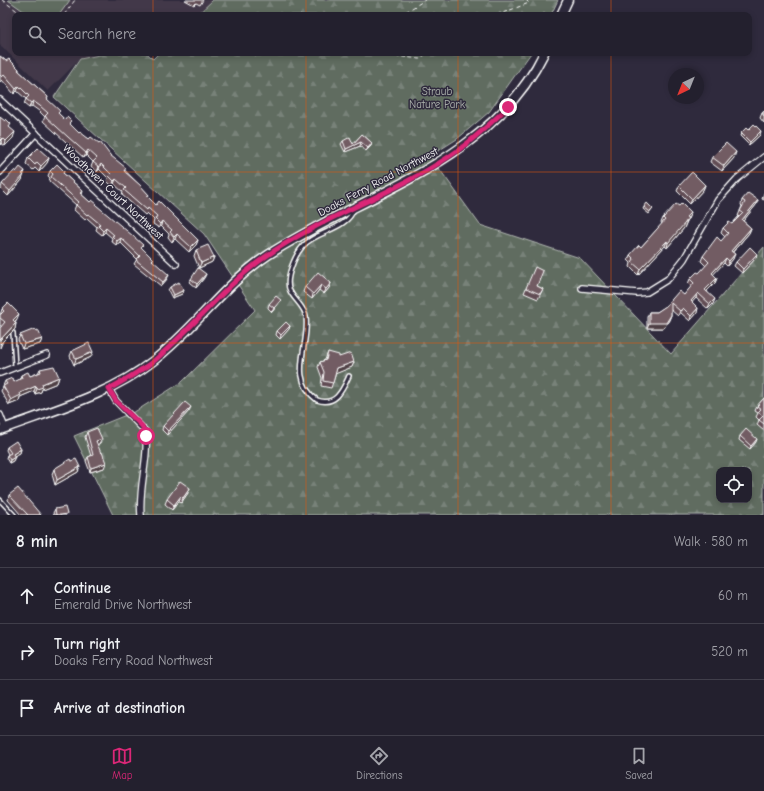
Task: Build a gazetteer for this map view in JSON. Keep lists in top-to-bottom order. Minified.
{"streets":{"main road":["Doaks Ferry Road Northwest"],"street":["Woodhaven Court Northwest"]},"parks":["Straub Nature Park"],"north":"bottom left","page":{"search":"Search here","heading":["8 min","Walk · 580 m"],"list":[["Continue","Emerald Drive Northwest","60 m"],["Turn right","Doaks Ferry Road Northwest","520 m"],"Arrive at destination"],"nav":["Map","Directions","Saved"]}}
